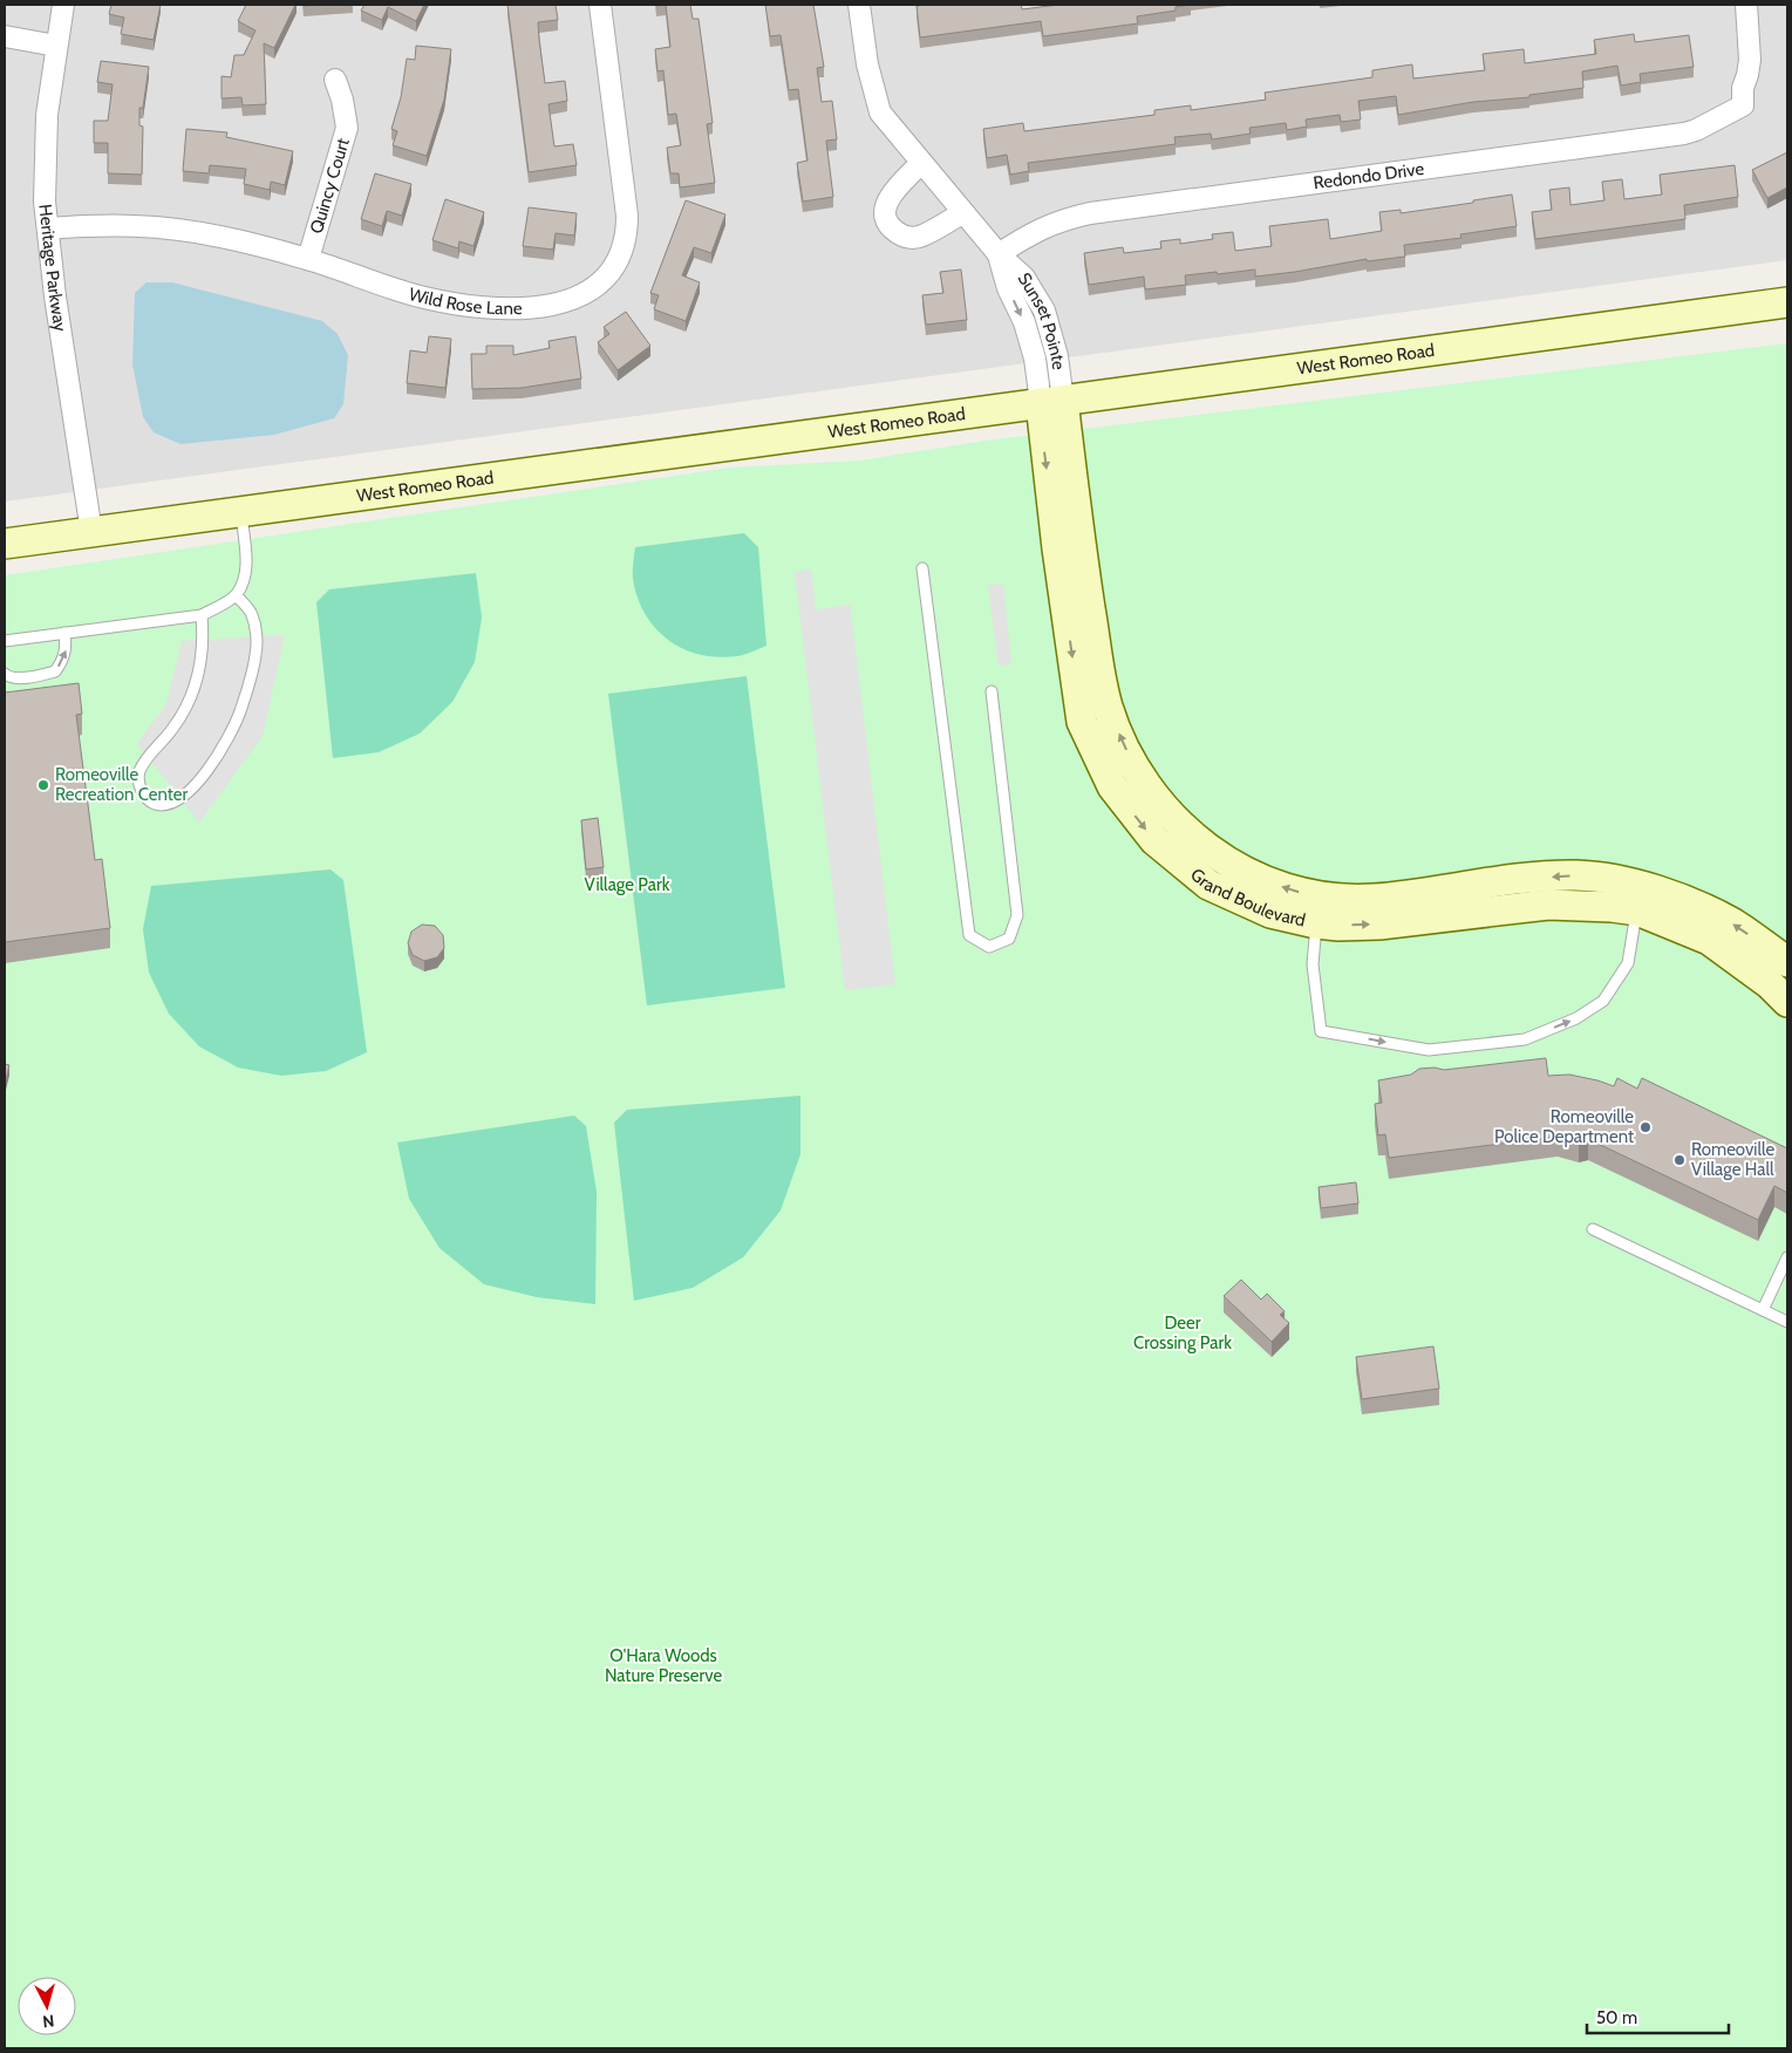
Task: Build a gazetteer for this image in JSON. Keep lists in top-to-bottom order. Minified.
{"streets":{"main road":["West Romeo Road","Grand Boulevard"],"street":["Redondo Drive","Quincy Court","Heritage Parkway","Wild Rose Lane","Sunset Pointe"]},"crossings":[["Redondo Drive","Sunset Pointe"],["Quincy Court","Wild Rose Lane"],["Heritage Parkway","Wild Rose Lane"],["Heritage Parkway","West Romeo Road"],["Sunset Pointe","West Romeo Road"],["Sunset Pointe","Grand Boulevard"],["West Romeo Road","Grand Boulevard"]],"parks":["Village Park","Deer Crossing Park","O'Hara Woods Nature Preserve"],"places":["Romeoville Recreation Center","Romeoville Police Department","Romeoville Village Hall"],"scale_bar":"50 m","north":"bottom"}
